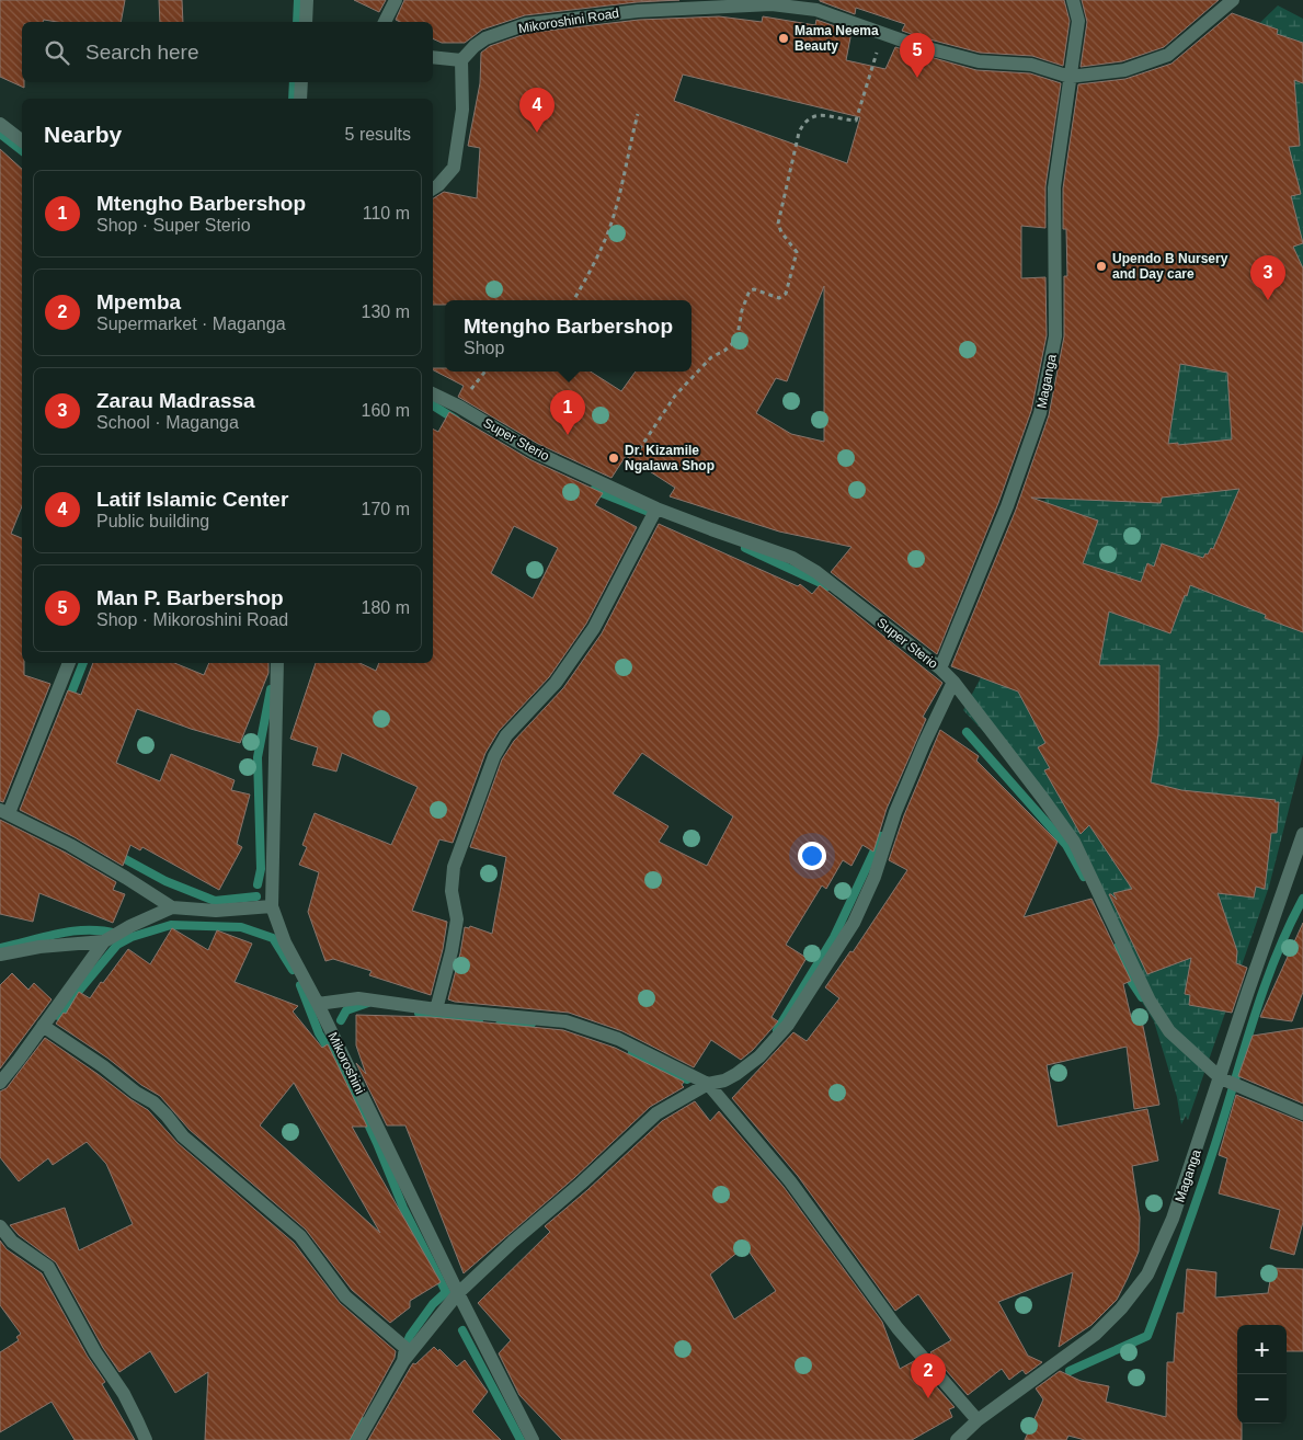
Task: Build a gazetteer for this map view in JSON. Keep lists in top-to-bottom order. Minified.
{"streets":{"street":["Mikoroshini Road","Maganga","Super Sterio","Mikoroshini"]},"crossings":[["Mikoroshini Road","Maganga"],["Maganga","Super Sterio"]],"places":["Mama Neema Beauty","Upendo B Nursery and Day care","Dr. Kizamile Ngalawa Shop"],"page":{"search":"Search here","pins":["5","4","3","1","2"],"heading":["Nearby","5 results"],"list":[{"mark":"1","name":"Mtengho Barbershop","note":"Shop · Super Sterio","value":"110 m"},{"mark":"2","name":"Mpemba","note":"Supermarket · Maganga","value":"130 m"},{"mark":"3","name":"Zarau Madrassa","note":"School · Maganga","value":"160 m"},{"mark":"4","name":"Latif Islamic Center","note":"Public building","value":"170 m"},{"mark":"5","name":"Man P. Barbershop","note":"Shop · Mikoroshini Road","value":"180 m"}],"popup":["Mtengho Barbershop","Shop"],"map_buttons":["+","−"]}}
